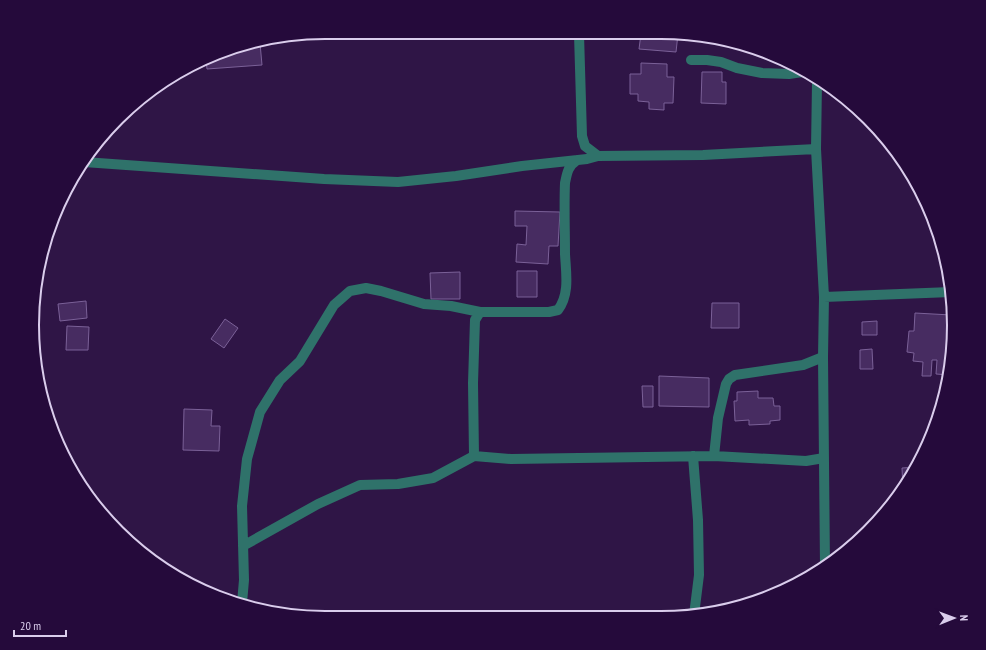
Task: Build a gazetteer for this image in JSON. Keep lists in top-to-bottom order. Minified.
{"scale_bar":"20 m","north":"right"}
